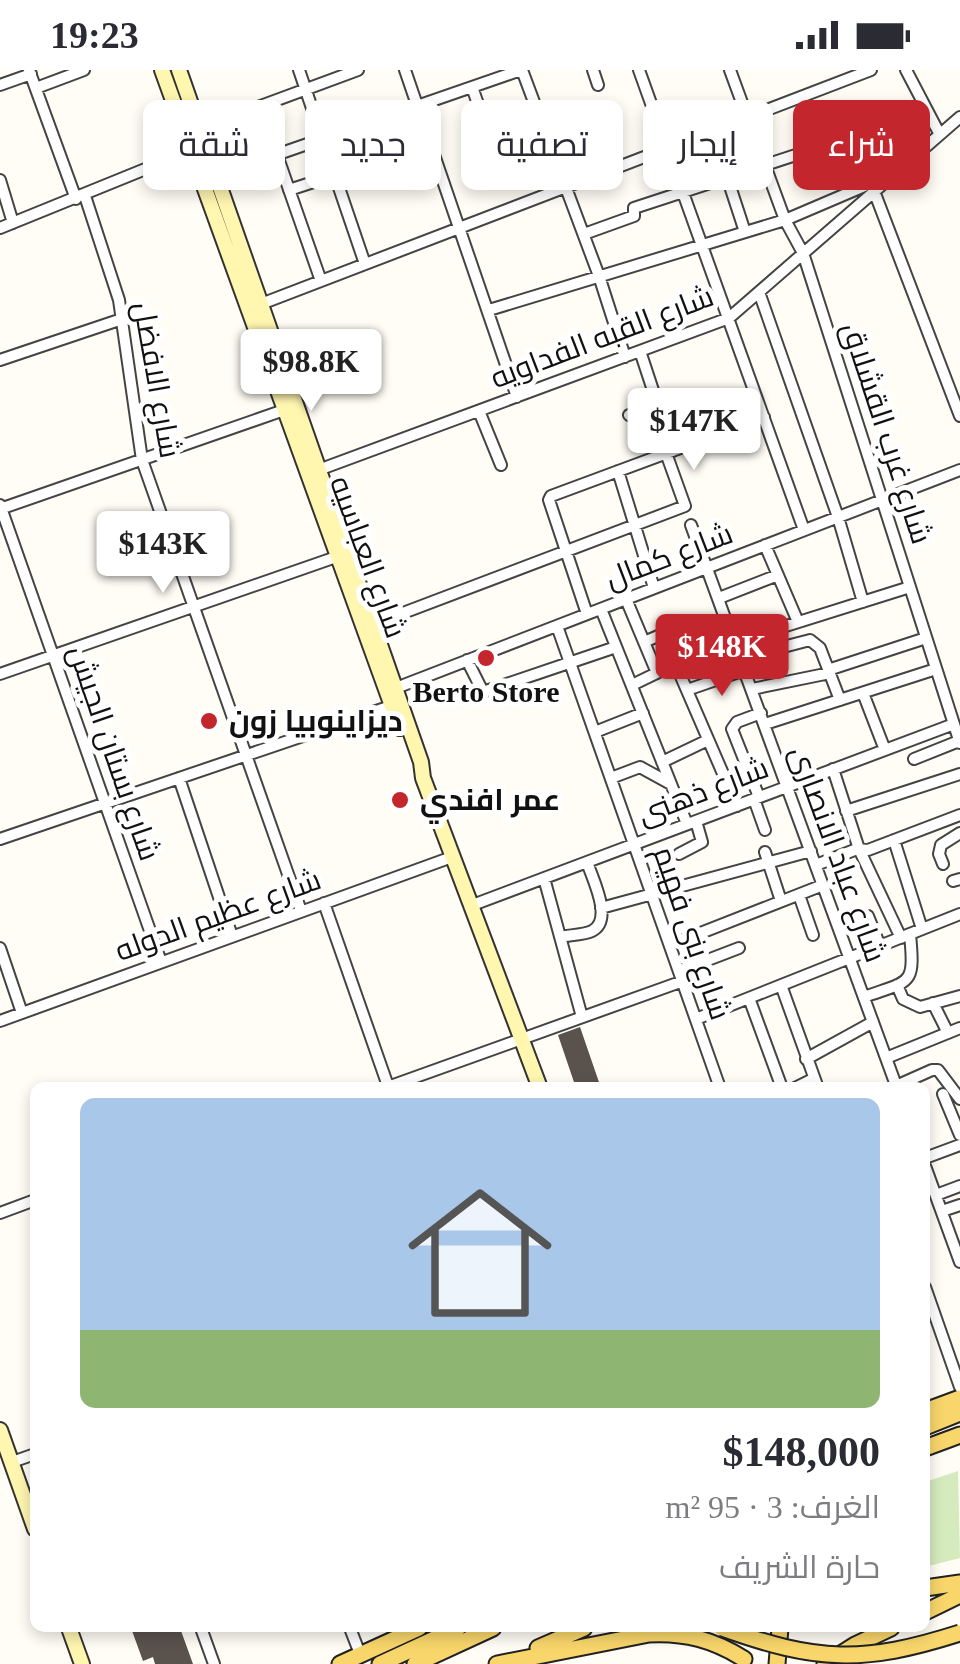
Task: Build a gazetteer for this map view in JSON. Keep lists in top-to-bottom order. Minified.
{"streets":{"main road":["شارع العباسيه"],"street":["شارع القبه الفداويه","شارع الافضل","شارع غرب القشلاق","شارع كمال","شارع بستان الجيش","شارع ذهنى","شارع عباد الانصارى","شارع عظيم الدوله","شارع بنى فهيم"]},"crossings":[["شارع القبه الفداويه","شارع غرب القشلاق"],["شارع القبه الفداويه","شارع العباسيه"],["شارع الافضل","شارع عظيم الدوله"],["شارع غرب القشلاق","شارع كمال"],["شارع غرب القشلاق","شارع ذهنى"],["شارع كمال","شارع العباسيه"],["شارع كمال","شارع عباد الانصارى"],["شارع كمال","شارع بنى فهيم"],["شارع العباسيه","شارع ذهنى"],["شارع العباسيه","شارع عظيم الدوله"],["شارع بستان الجيش","شارع عظيم الدوله"],["شارع ذهنى","شارع عباد الانصارى"],["شارع ذهنى","شارع بنى فهيم"]],"places":["Berto Store","ديزاينوبيا زون","عمر افندي"],"page":{"status":"19:23","chip":["شراء","إيجار","تصفية","جديد","شقة"],"price":["$98.8K","$147K","$143K","$148K"],"list":[{"name":"$148,000","note":"الغرف: 3 · 95 m² · حارة الشريف"}]}}
